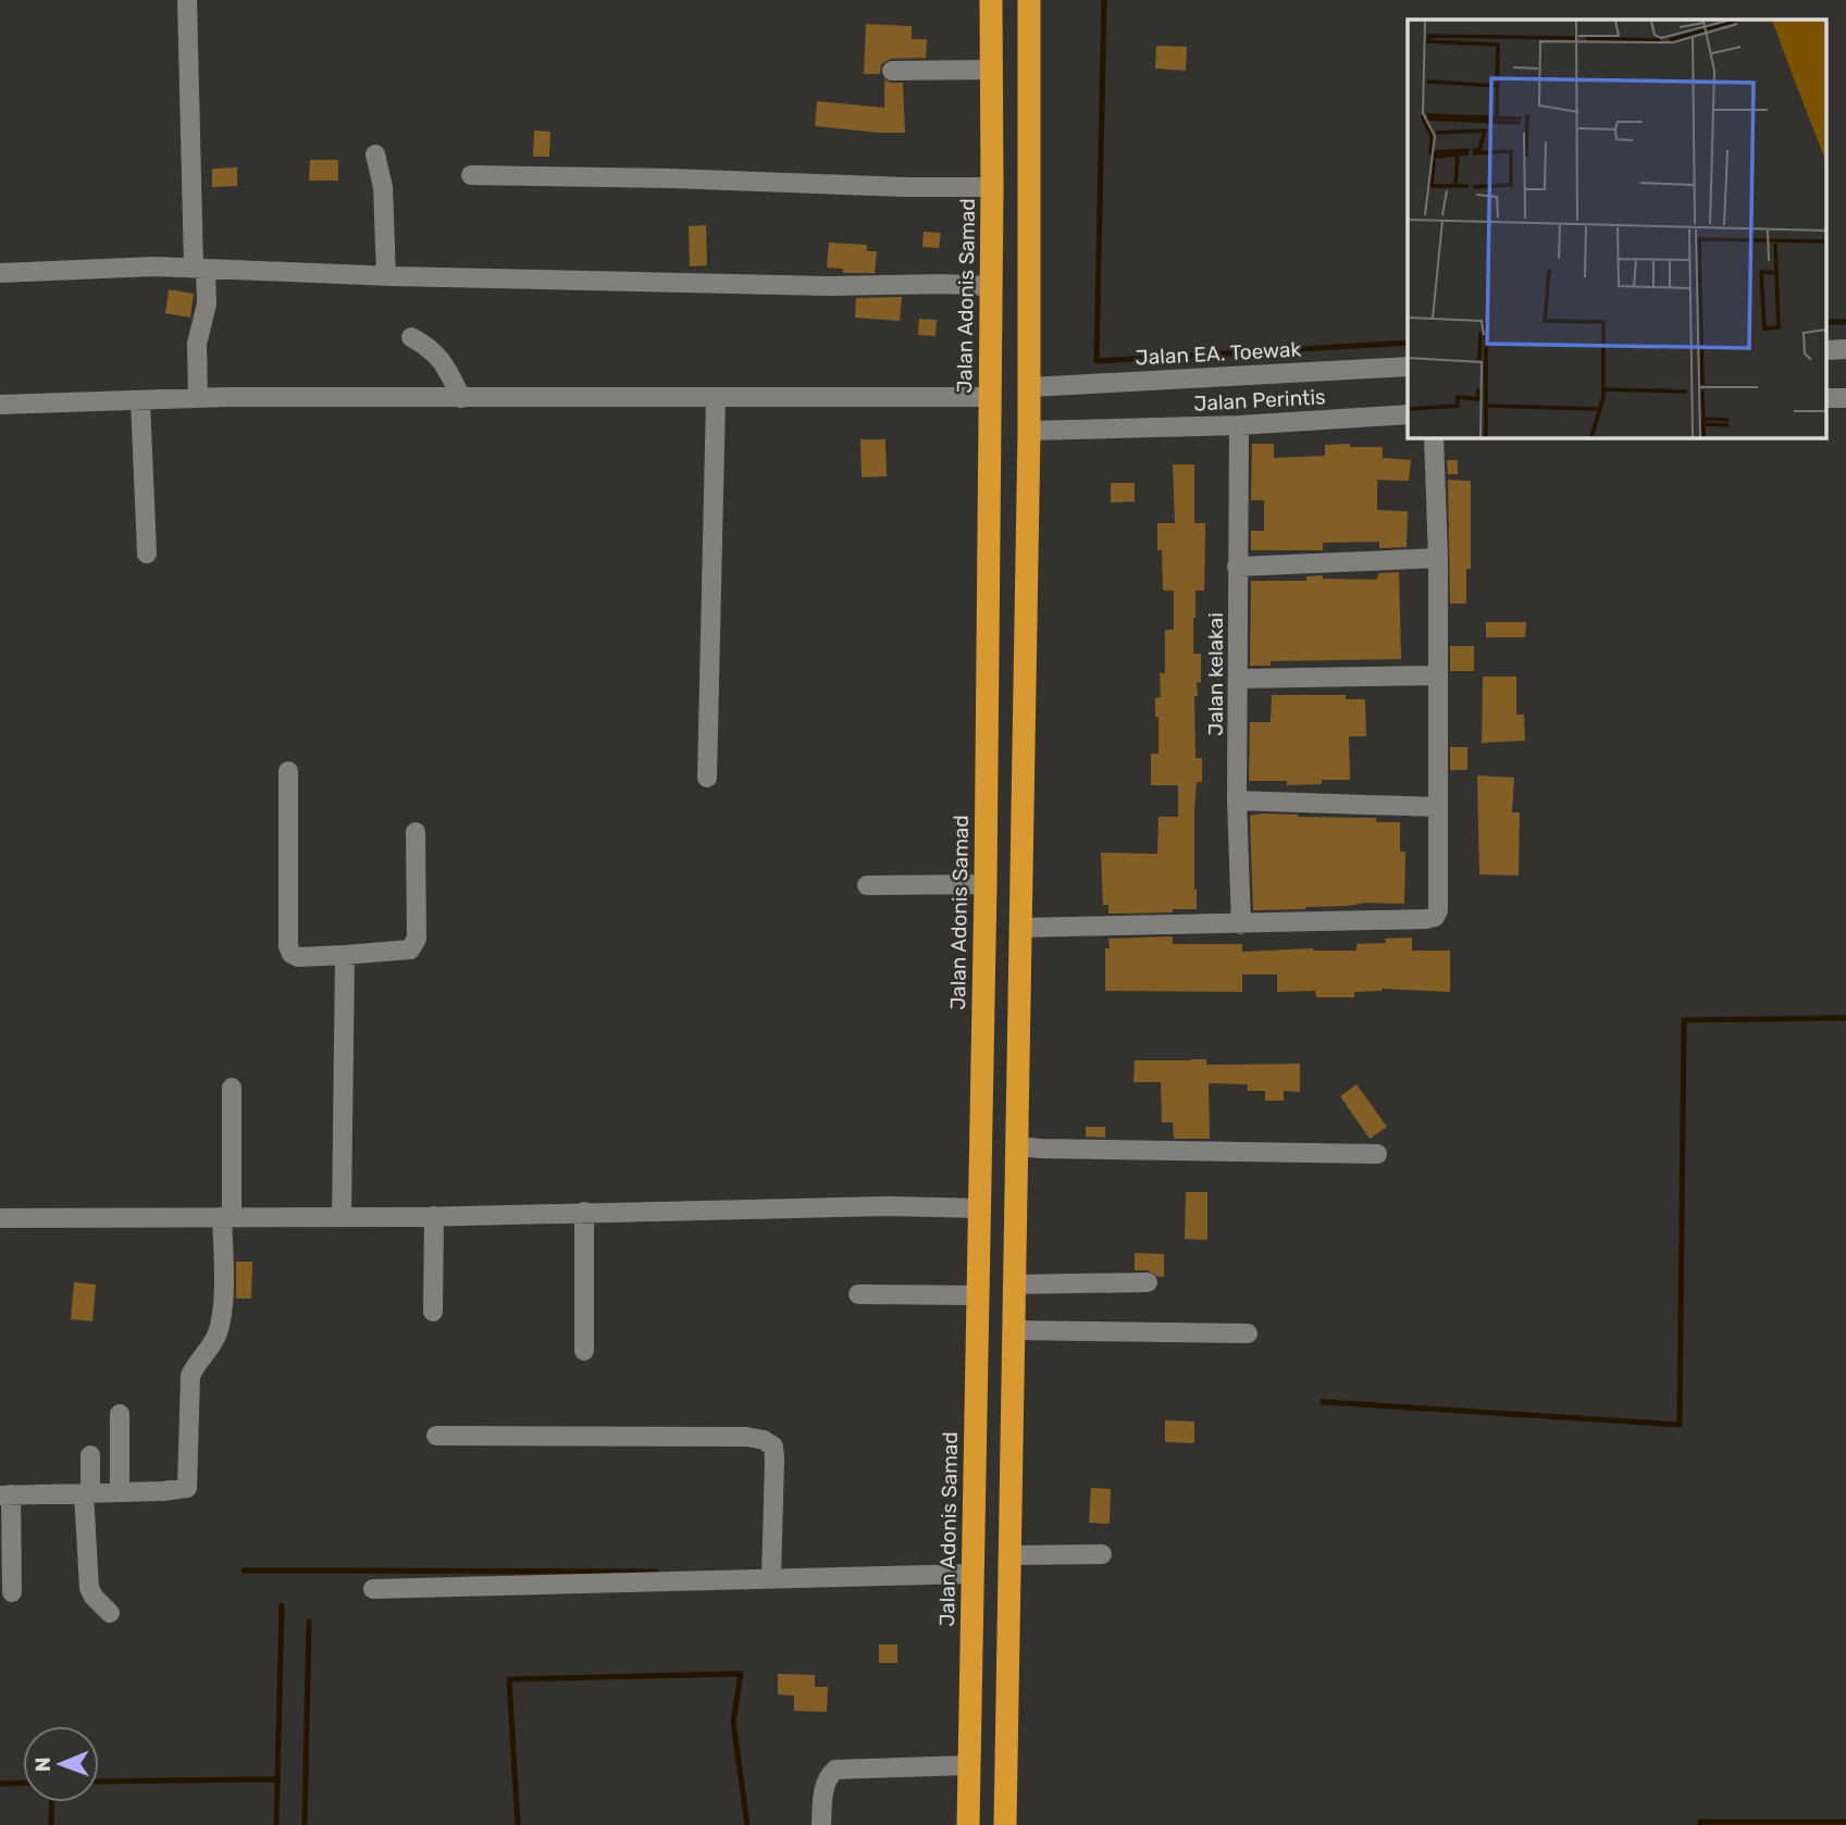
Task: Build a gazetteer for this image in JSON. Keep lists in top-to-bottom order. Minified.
{"streets":{"highway":["Jalan Adonis Samad"],"street":["Jalan EA. Toewak","Jalan Perintis","Jalan kelakai"]},"crossings":[["Jalan Perintis","Jalan kelakai"]],"north":"left"}
